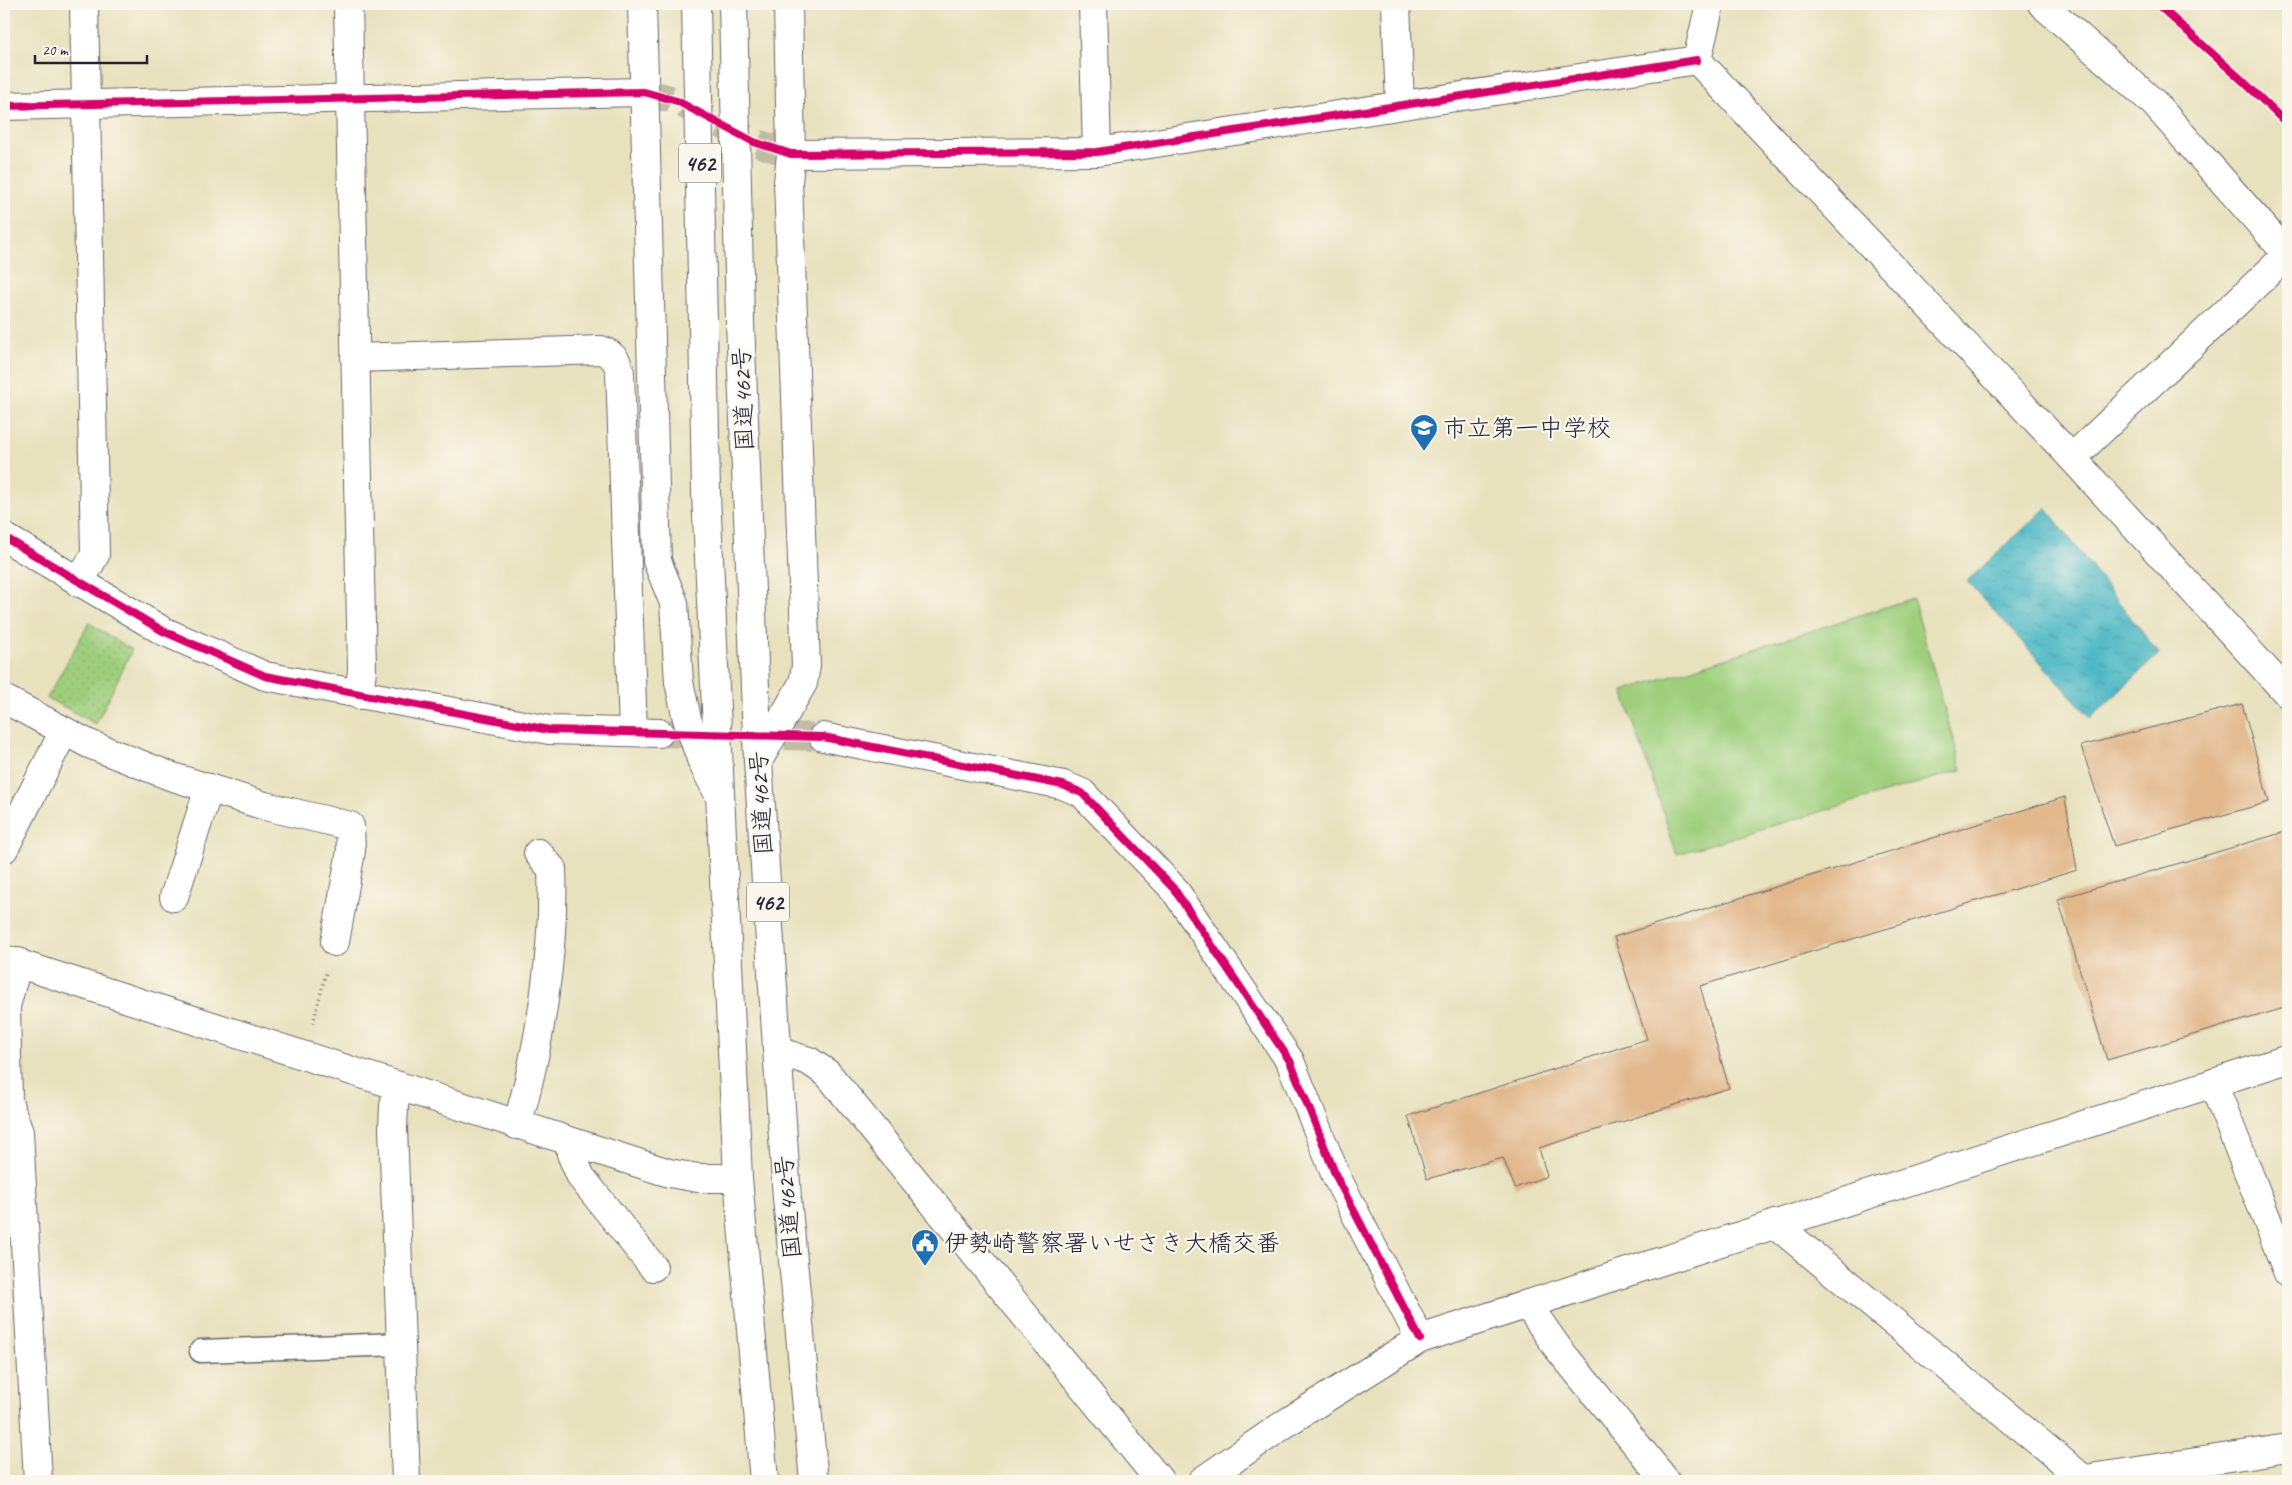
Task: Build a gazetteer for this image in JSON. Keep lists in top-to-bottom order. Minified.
{"streets":{"main road":["462","国道462号"]},"places":{"school or university":["市立第一中学校"],"public building":["伊勢崎警察署いせさき大橋交番"]},"scale_bar":"20 m"}
